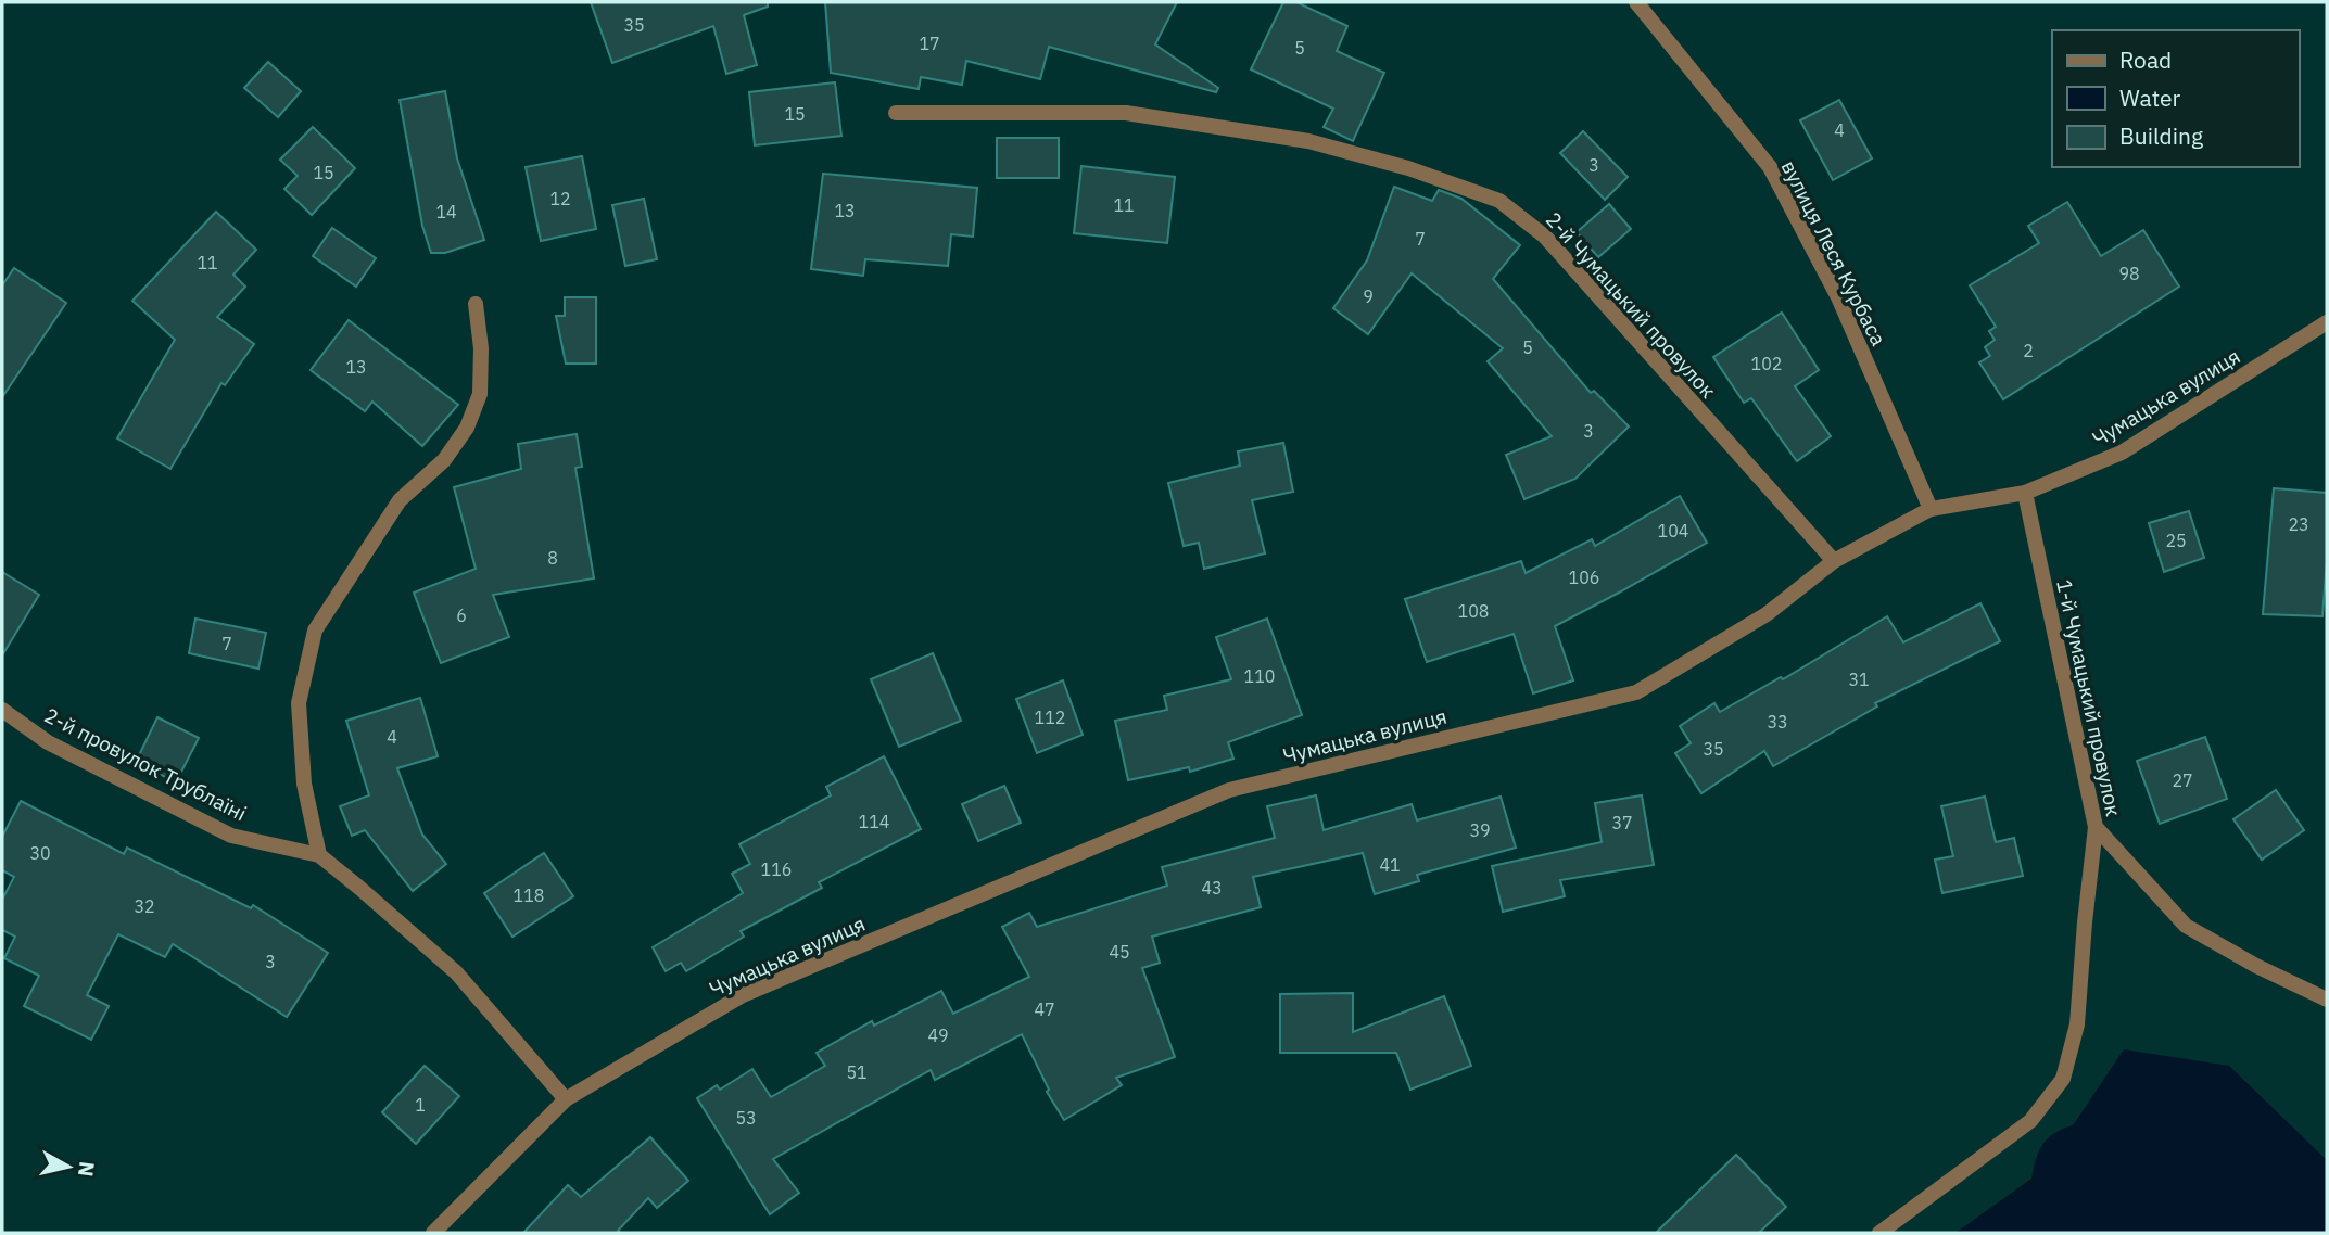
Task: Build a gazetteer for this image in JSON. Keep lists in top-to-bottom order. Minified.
{"streets":{"street":["вулиця Леся Курбаса","2-й Чумацький провулок","Чумацька вулиця","1-й Чумацький провулок","2-й провулок Трублаїні"]},"crossings":[["вулиця Леся Курбаса","Чумацька вулиця"],["2-й Чумацький провулок","Чумацька вулиця"],["Чумацька вулиця","1-й Чумацький провулок"]],"house_numbers":["35","17","5","15","4","3","15","12","11","13","14","7","11","98","9","5","2","102","13","3","23","104","25","8","106","108","6","7","110","31","112","33","4","35","27","114","37","39","30","41","116","43","118","32","45","3","47","49","51","1","53"],"legend":["Road","Water","Building"],"north":"right"}
